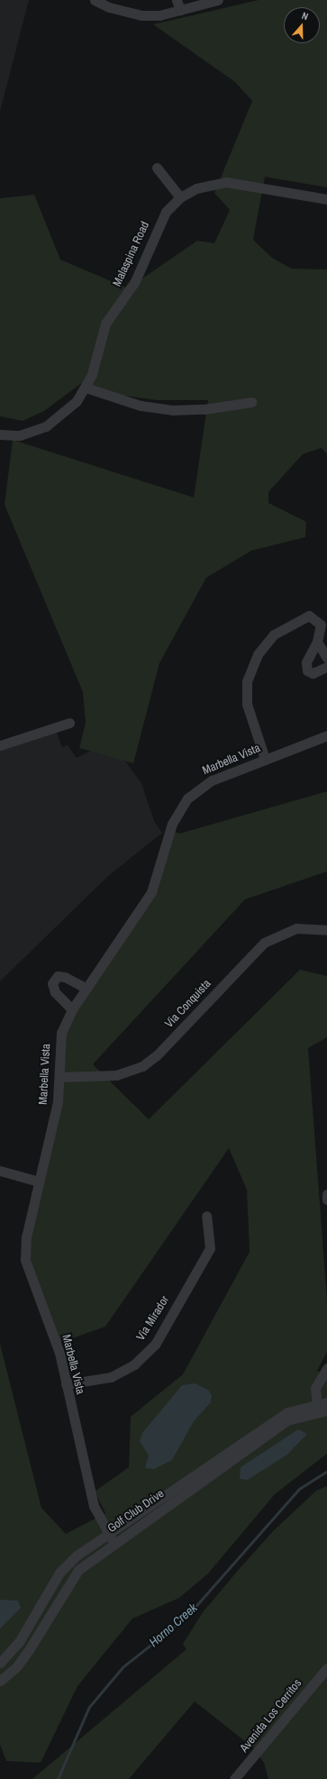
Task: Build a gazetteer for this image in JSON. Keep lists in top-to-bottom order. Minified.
{"streets":{"street":["Malaspina Road","Marbella Vista","Via Conquista","Via Mirador","Golf Club Drive","Avenida Los Cerritos"]},"crossings":[["Marbella Vista","Via Conquista"],["Marbella Vista","Via Mirador"],["Marbella Vista","Golf Club Drive"]],"water":["Horno Creek"],"north":"top"}
